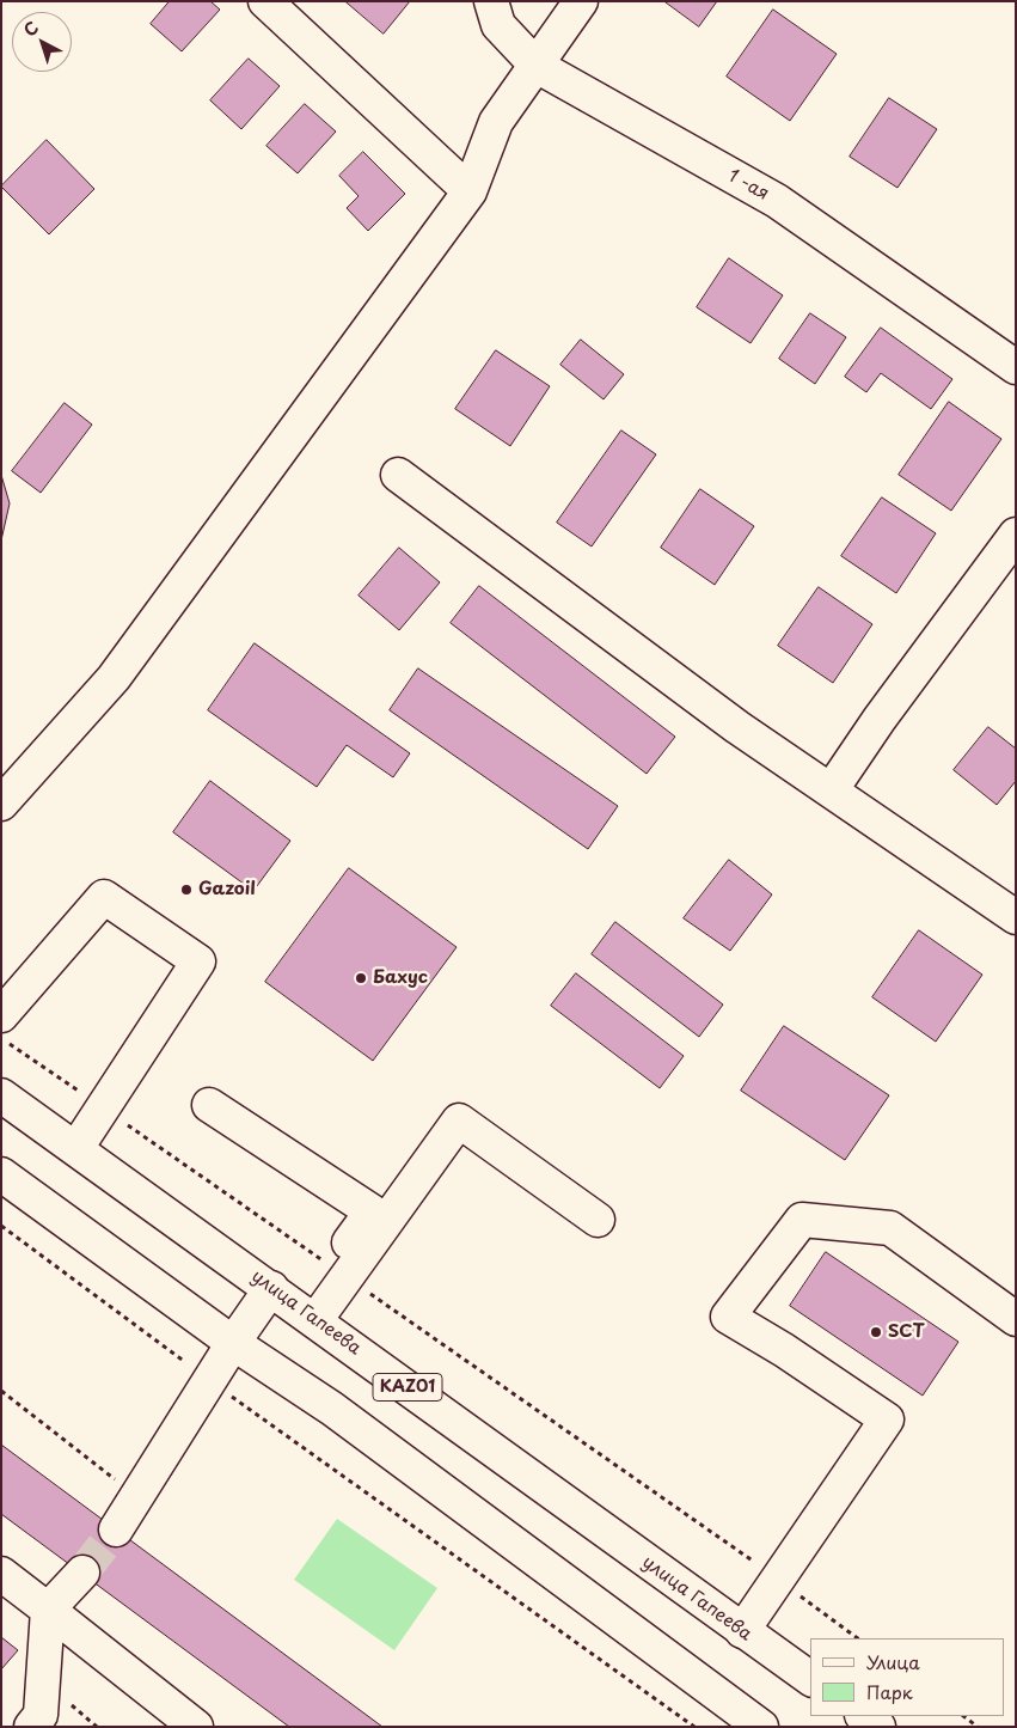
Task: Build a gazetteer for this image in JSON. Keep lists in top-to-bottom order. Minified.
{"streets":{"main road":["1 -ая","улица Гапеева","KАZ01"]},"places":["Gazoil","Бахус","SCT"],"legend":["Улица","Парк"],"north":"top left"}
